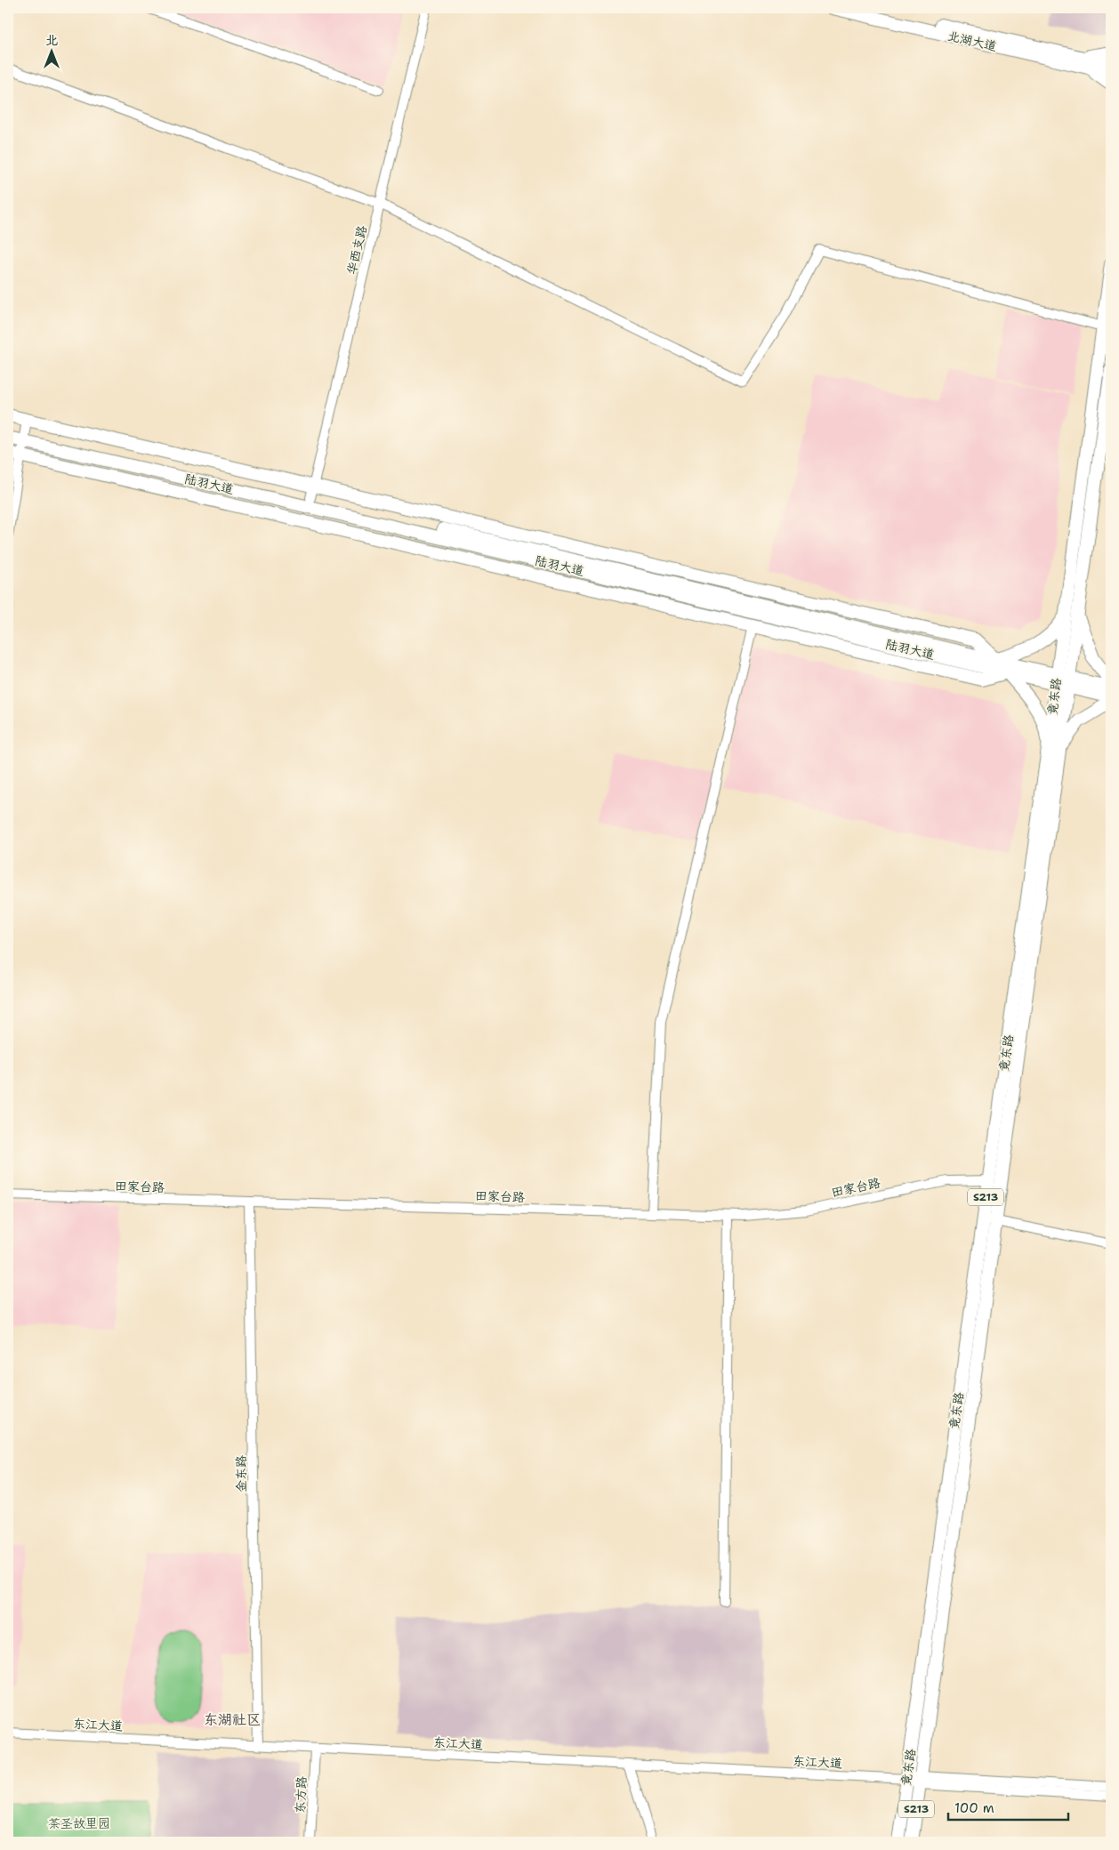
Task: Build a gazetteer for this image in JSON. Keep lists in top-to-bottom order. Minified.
{"streets":{"main road":["北湖大道","陆羽大道","竟东路","S213"],"street":["华西支路","田家台路","金东路","东江大道","东方路"]},"crossings":[["华西支路","陆羽大道"],["陆羽大道","竟东路"],["竟东路","田家台路"],["竟东路","东江大道"],["田家台路","金东路"],["金东路","东江大道"],["东江大道","东方路"]],"districts":["东湖社区"],"parks":["茶圣故里园"],"scale_bar":"100 m","north":"top"}
